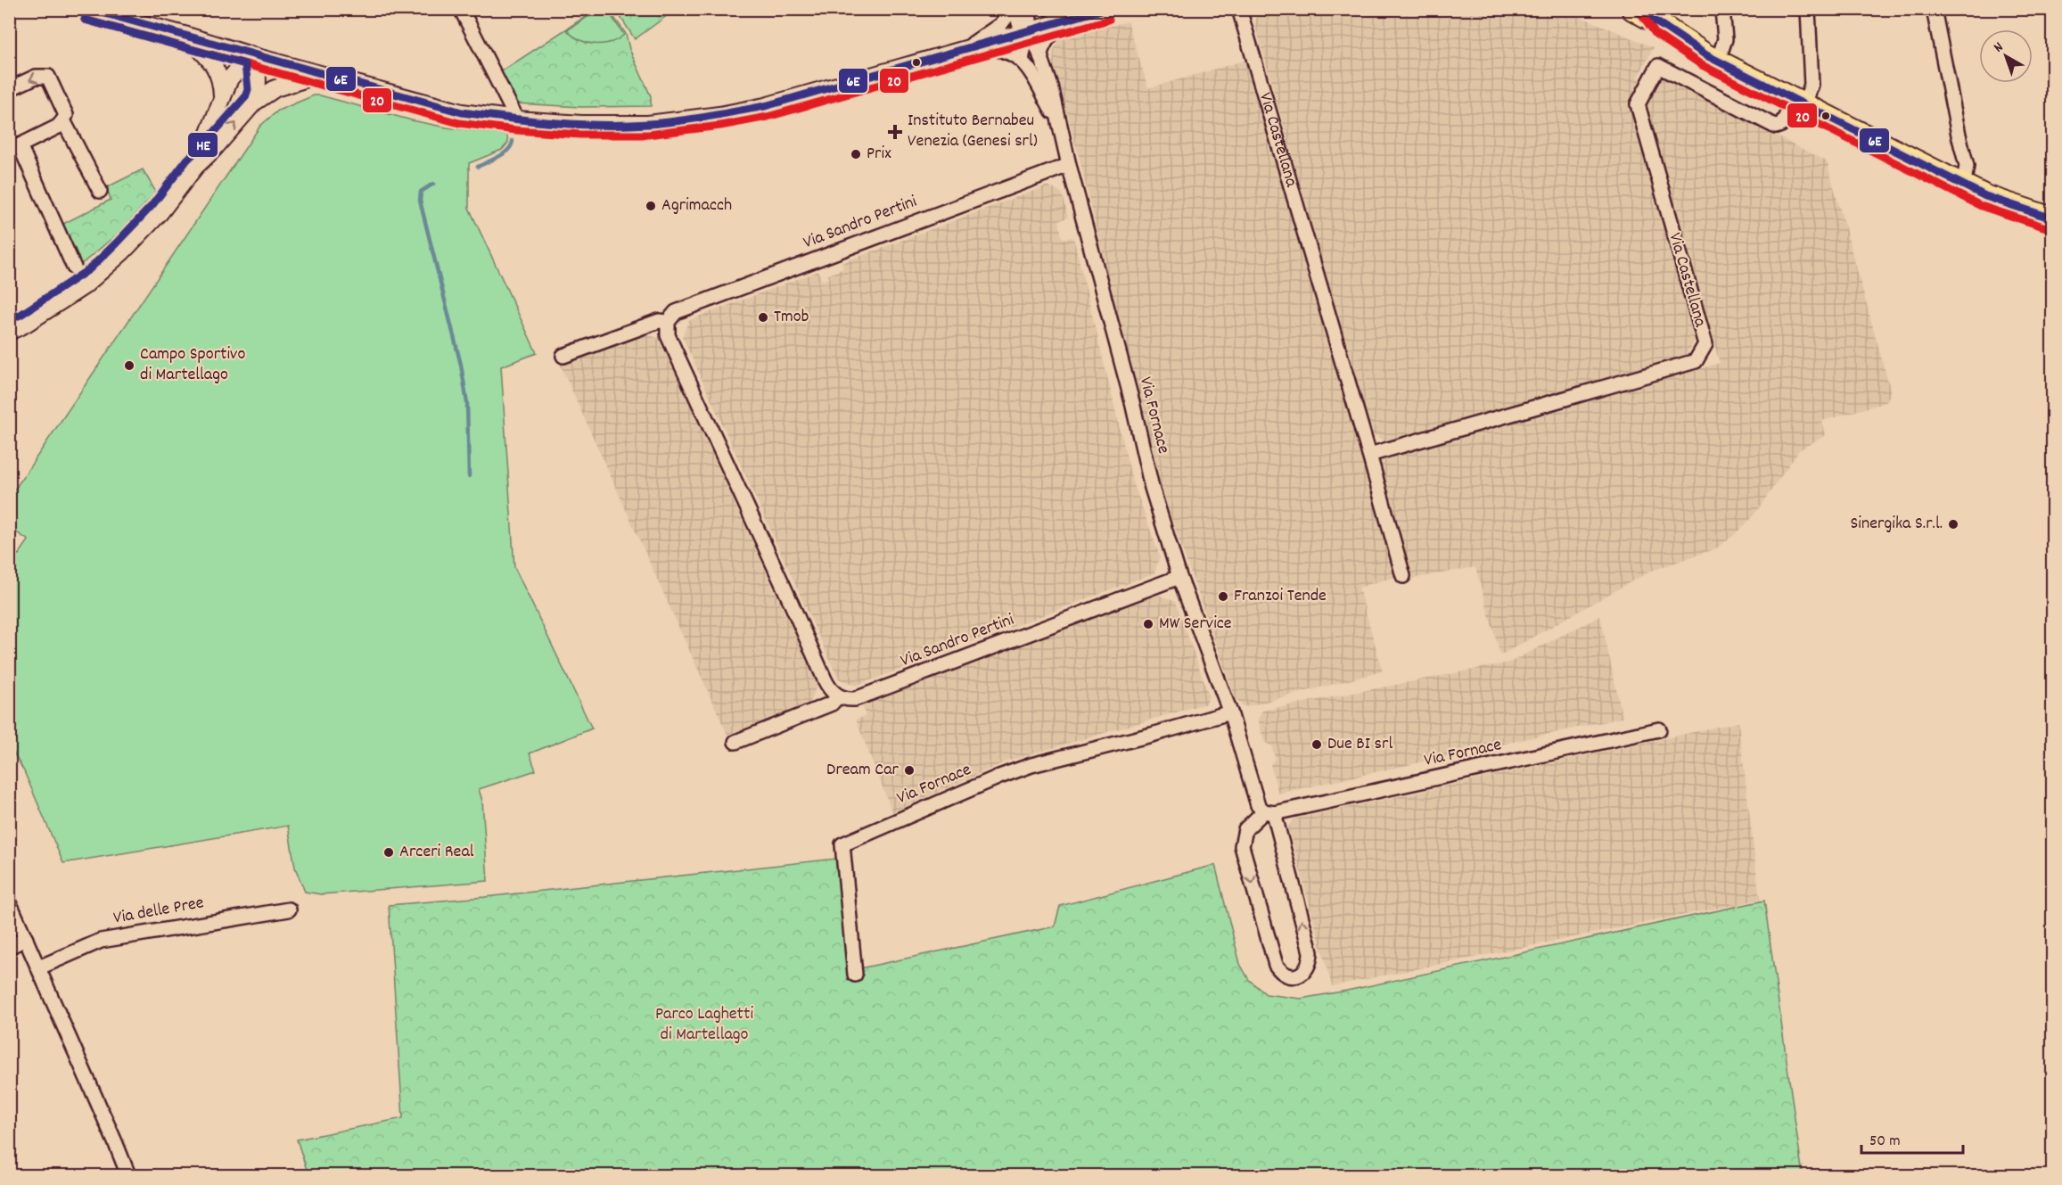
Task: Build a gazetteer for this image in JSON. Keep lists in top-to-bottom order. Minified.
{"streets":{"street":["Via Castellana","Via Sandro Pertini","Via Fornace","Via delle Pree"]},"crossings":[["Via Sandro Pertini","Via Fornace"]],"parks":["Parco Laghetti di Martellago"],"places":{"health":["Instituto Bernabeu Venezia (Genesi srl)"],"other":["Prix","Agrimacch","Tmob","Campo Sportivo di Martellago","Sinergika S.r.l.","Franzoi Tende","MW Service","Due BI srl","Dream Car","Arceri Real"]},"lines":["transit line 6E","transit line 20","transit line HE"],"scale_bar":"50 m","north":"top left"}
